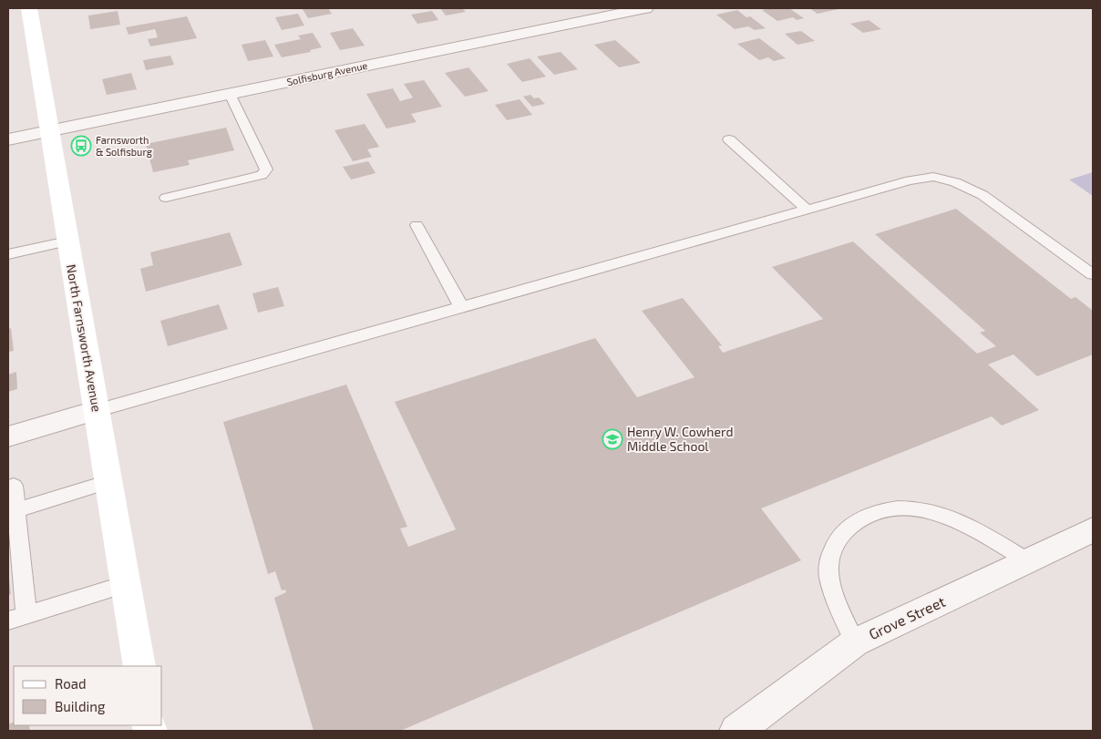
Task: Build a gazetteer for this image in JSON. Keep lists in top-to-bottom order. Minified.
{"streets":{"main road":["North Farnsworth Avenue"],"street":["Solfisburg Avenue","Grove Street"]},"crossings":[["Solfisburg Avenue","North Farnsworth Avenue"]],"places":{"bus stop":["Farnsworth & Solfisburg"],"school or university":["Henry W. Cowherd Middle School"]},"legend":["Road","Building"]}
